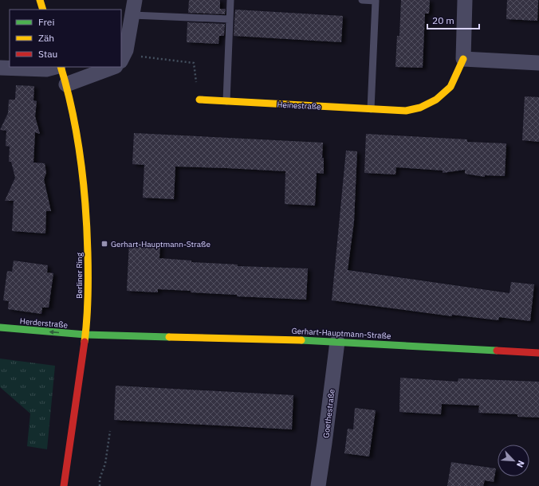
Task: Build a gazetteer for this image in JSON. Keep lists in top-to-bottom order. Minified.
{"streets":{"street":["Heinestraße","Berliner Ring","Herderstraße","Gerhart-Hauptmann-Straße","Goethestraße"]},"crossings":[["Berliner Ring","Herderstraße"],["Berliner Ring","Gerhart-Hauptmann-Straße"],["Herderstraße","Gerhart-Hauptmann-Straße"],["Gerhart-Hauptmann-Straße","Goethestraße"]],"one_way":["Herderstraße"],"places":{"transit":["Gerhart-Hauptmann-Straße"]},"legend":["Frei","Zäh","Stau"],"scale_bar":"20 m","north":"bottom right"}
